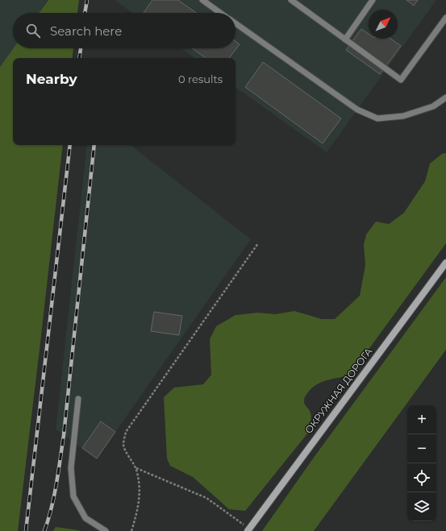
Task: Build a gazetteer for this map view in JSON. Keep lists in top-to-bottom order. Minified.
{"streets":{"main road":["ОКРУЖНАЯ ДОРОГА"]},"north":"top right","page":{"search":"Search here","heading":["Nearby","0 results"],"map_buttons":["+","−"]}}
